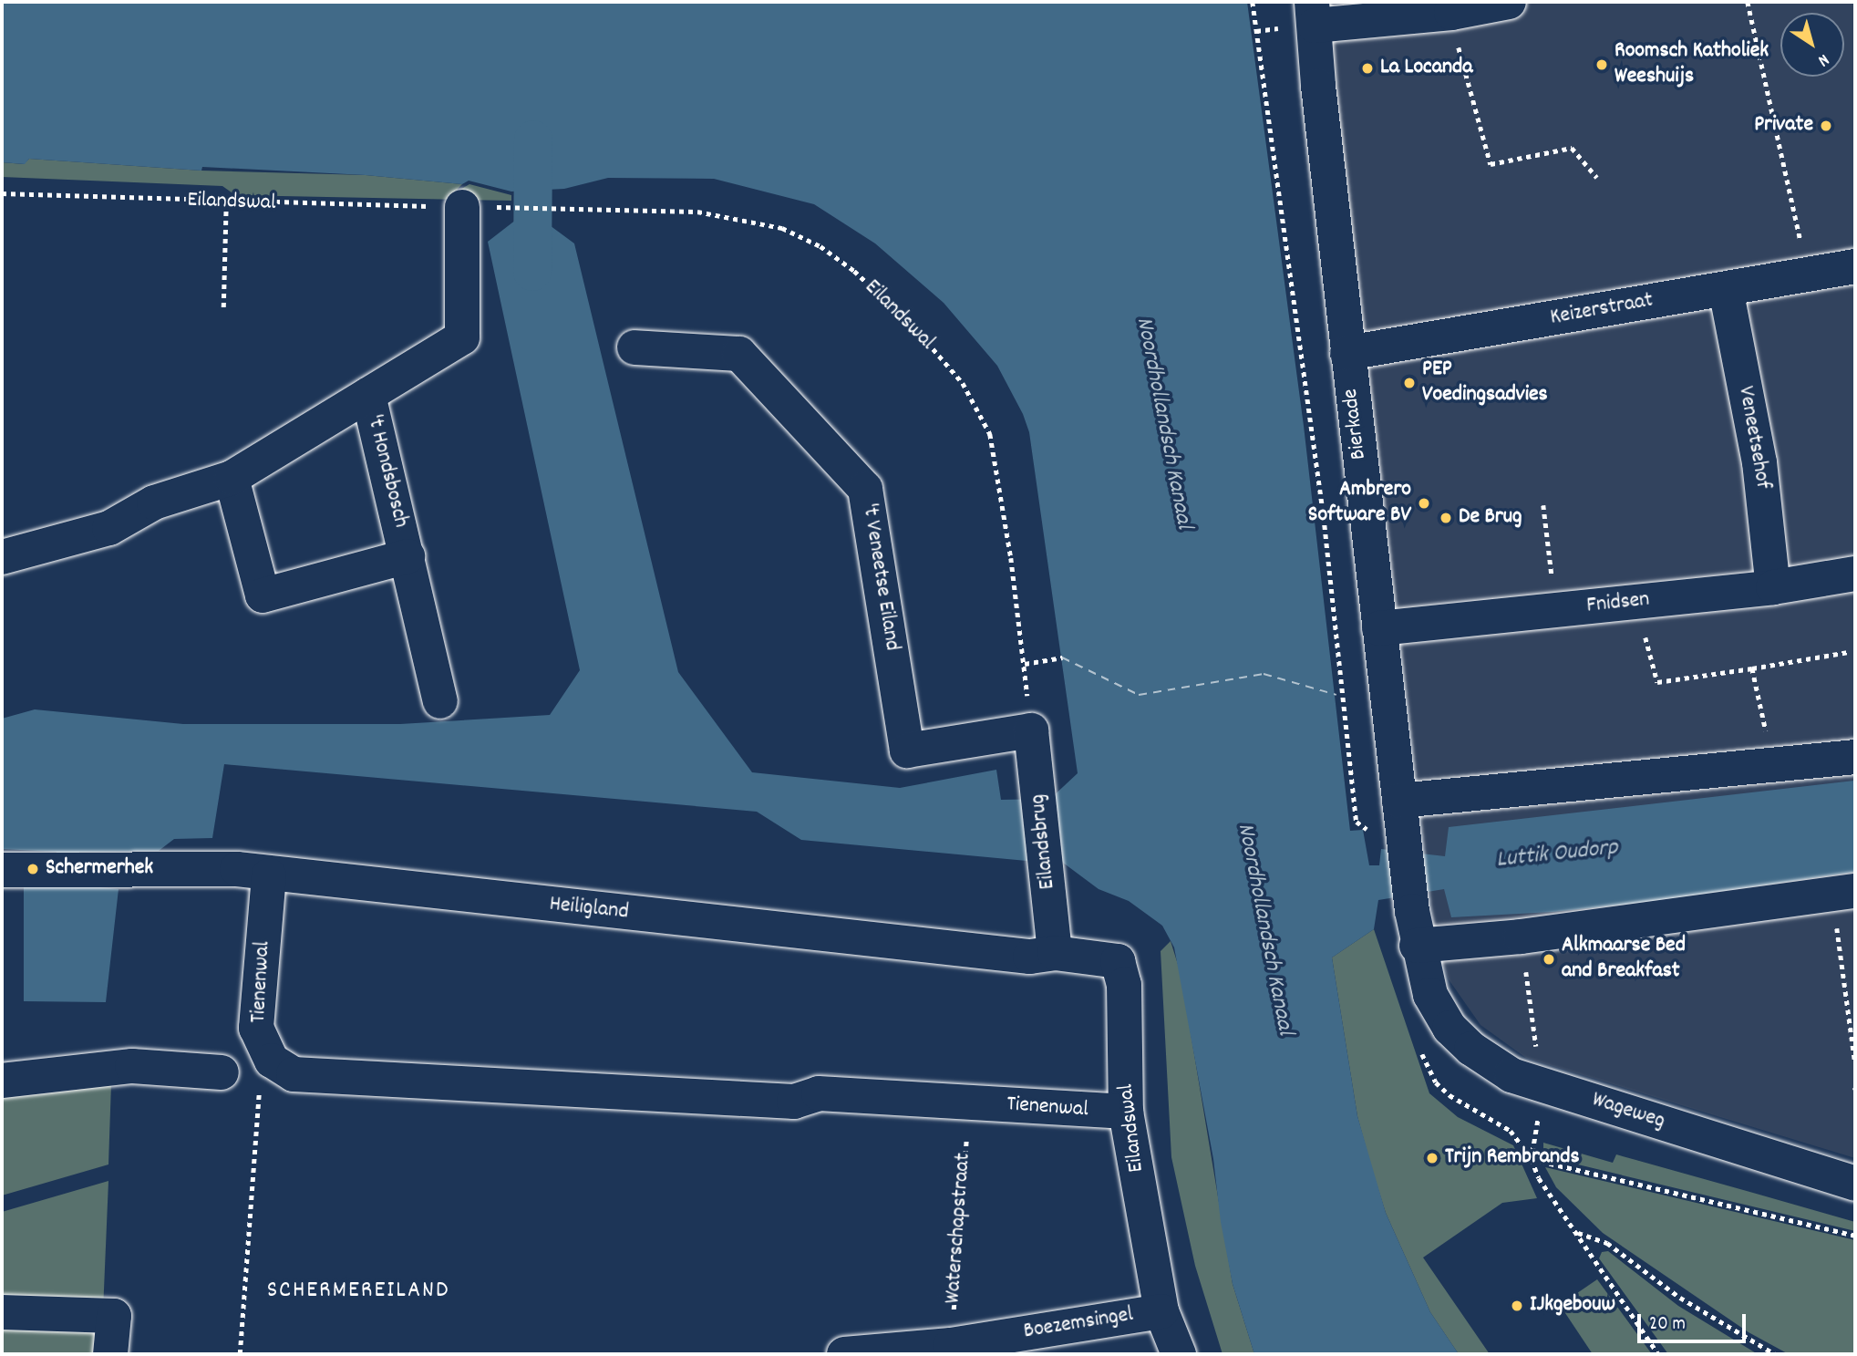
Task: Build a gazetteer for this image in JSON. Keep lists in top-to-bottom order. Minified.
{"streets":{"street":["Eilandswal","Keizerstraat","Bierkade","Veneetsehof","'t Hondsbosch","'t Veneetse Eiland","Fnidsen","Eilandsbrug","Heiligland","Tienenwal","Wageweg","Boezemsingel"],"path":["Waterschapstraat"]},"crossings":[["Eilandswal","Eilandsbrug"],["Eilandswal","Heiligland"],["Eilandswal","Tienenwal"],["Eilandswal","Boezemsingel"],["Keizerstraat","Bierkade"],["Keizerstraat","Veneetsehof"],["Bierkade","Fnidsen"],["Bierkade","Wageweg"],["Veneetsehof","Fnidsen"],["'t Veneetse Eiland","Eilandsbrug"],["Eilandsbrug","Heiligland"],["Heiligland","Tienenwal"],["Tienenwal","Waterschapstraat"],["Waterschapstraat","Boezemsingel"]],"districts":["SCHERMEREILAND"],"water":["Noordhollandsch Kanaal","Luttik Oudorp"],"places":["Roomsch Katholiek Weeshuijs","La Locanda","Private","PEP Voedingsadvies","Ambrero Software BV","De Brug","Schermerhek","Alkmaarse Bed and Breakfast","Trijn Rembrands","IJkgebouw"],"scale_bar":"20 m","north":"bottom right"}
